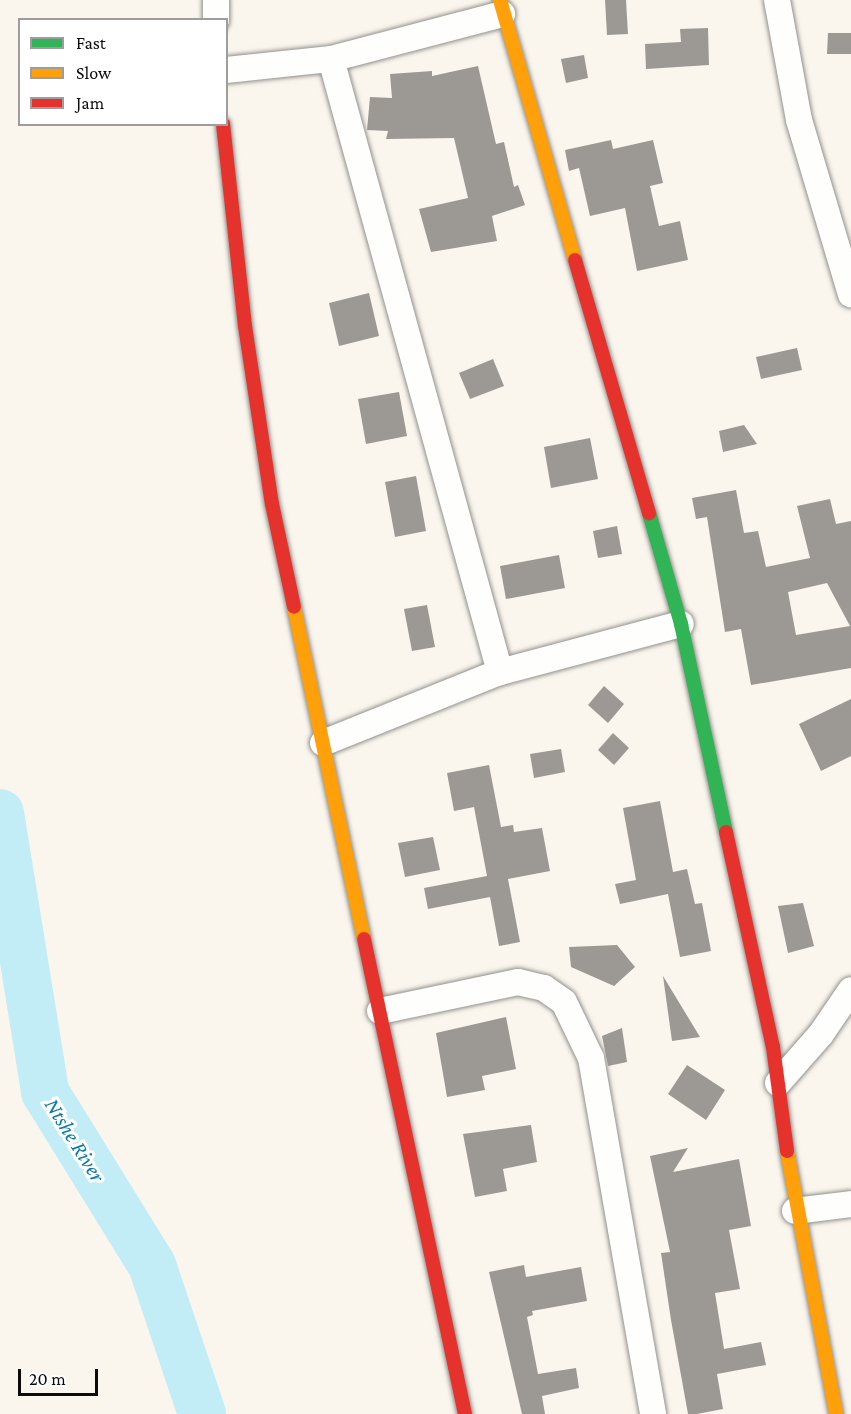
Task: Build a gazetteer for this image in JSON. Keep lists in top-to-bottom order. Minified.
{"water":["Ntshe River"],"legend":["Fast","Slow","Jam"],"scale_bar":"20 m"}
